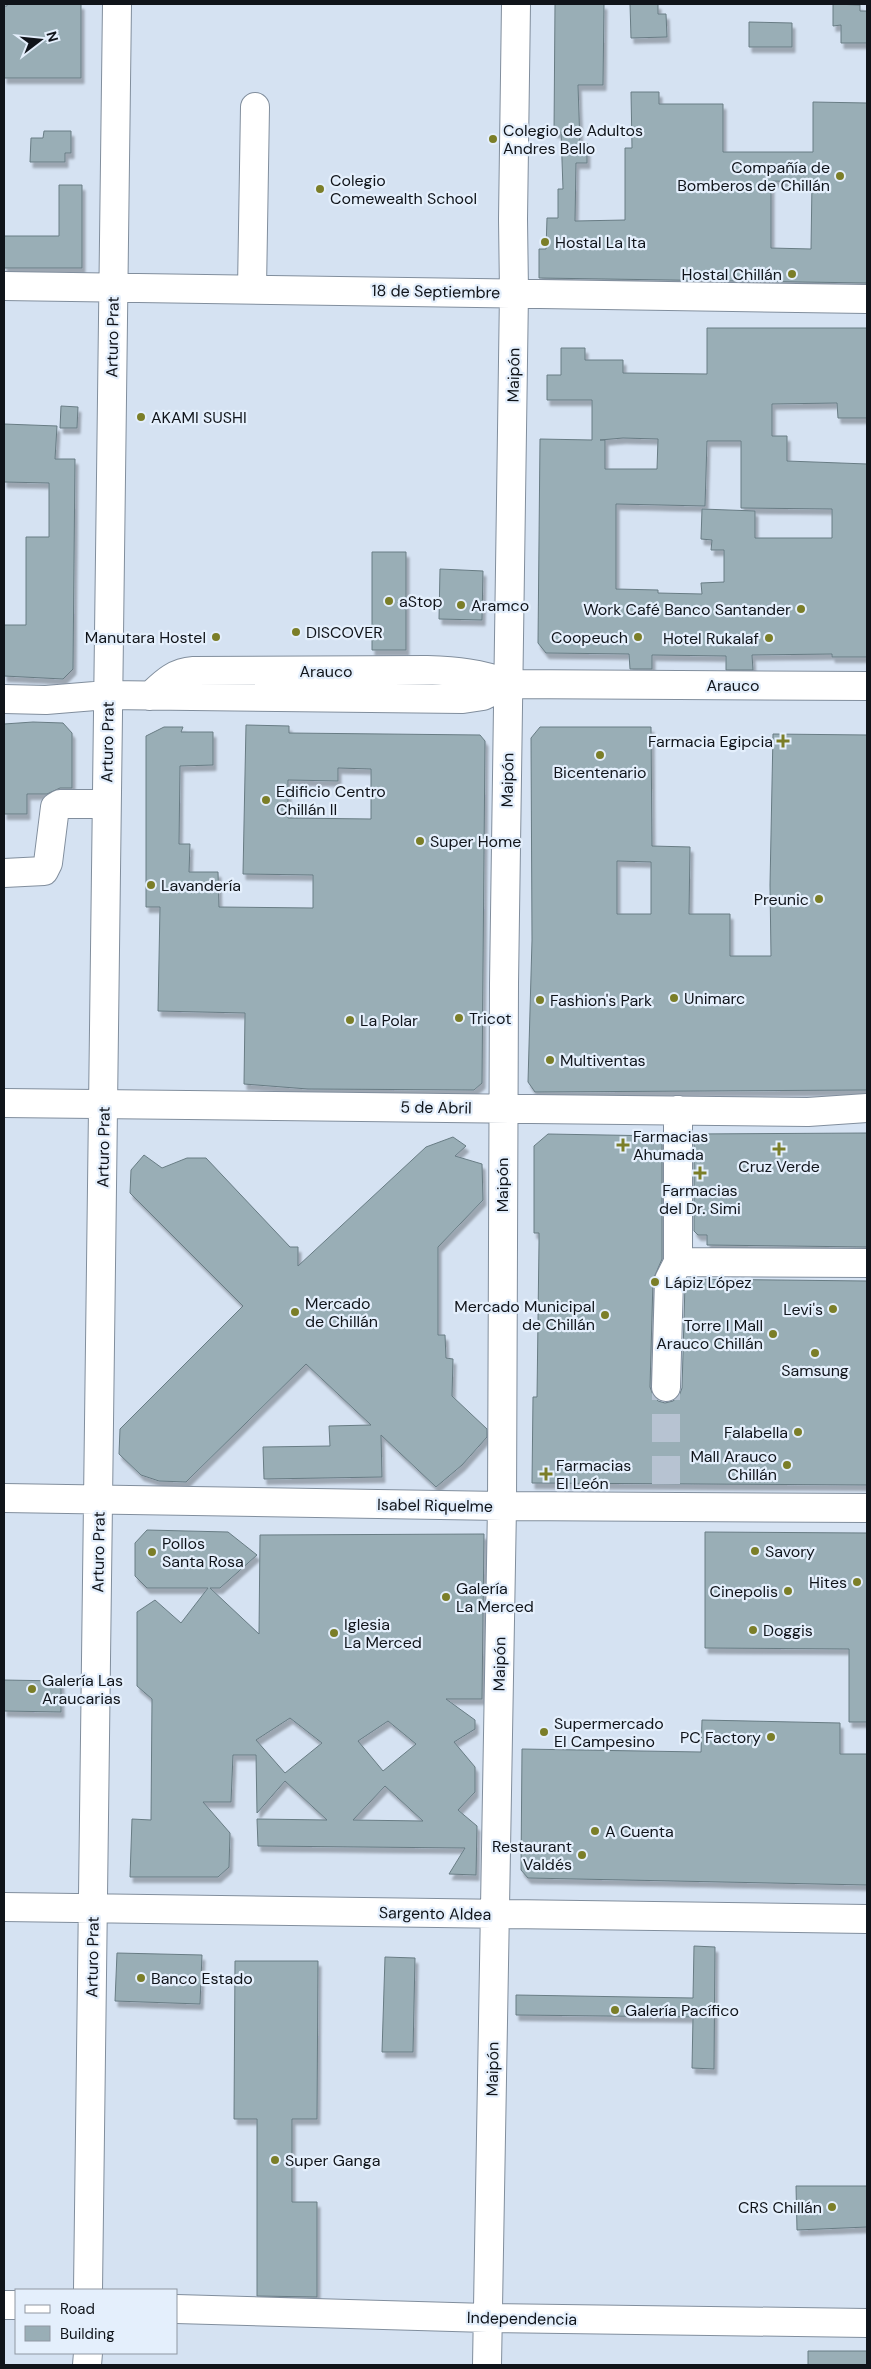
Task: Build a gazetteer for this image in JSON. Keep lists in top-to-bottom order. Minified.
{"streets":{"street":["18 de Septiembre","Arturo Prat","Maipón","Arauco","5 de Abril","Isabel Riquelme","Sargento Aldea","Independencia"]},"crossings":[["18 de Septiembre","Arturo Prat"],["18 de Septiembre","Maipón"],["Arturo Prat","Arauco"],["Arturo Prat","5 de Abril"],["Arturo Prat","Isabel Riquelme"],["Arturo Prat","Sargento Aldea"],["Maipón","Arauco"],["Maipón","5 de Abril"],["Maipón","Isabel Riquelme"],["Maipón","Sargento Aldea"],["Maipón","Independencia"]],"places":{"other":["Colegio de Adultos Andres Bello","Compañía de Bomberos de Chillán","Colegio Comewealth School","Hostal La Ita","Hostal Chillán","AKAMI SUSHI","aStop","Aramco","Work Café Banco Santander","DISCOVER","Manutara Hostel","Coopeuch","Hotel Rukalaf","Bicentenario","Edificio Centro Chillán II","Super Home","Lavandería","Preunic","Unimarc","Fashion's Park","Tricot","La Polar","Multiventas","Lápiz López","Levi's","Mercado de Chillán","Mercado Municipal de Chillán","Torre I Mall Arauco Chillán","Samsung","Falabella","Mall Arauco Chillán","Savory","Pollos Santa Rosa","Hites","Cinepolis","Galería La Merced","Doggis","Iglesia La Merced","Galería Las Araucarias","Supermercado El Campesino","PC Factory","A Cuenta","Restaurant Valdés","Banco Estado","Galería Pacífico","Super Ganga","CRS Chillán"],"health":["Farmacia Egipcia","Farmacias Ahumada","Cruz Verde","Farmacias del Dr. Simi","Farmacias El León"]},"legend":["Road","Building"],"north":"right"}
